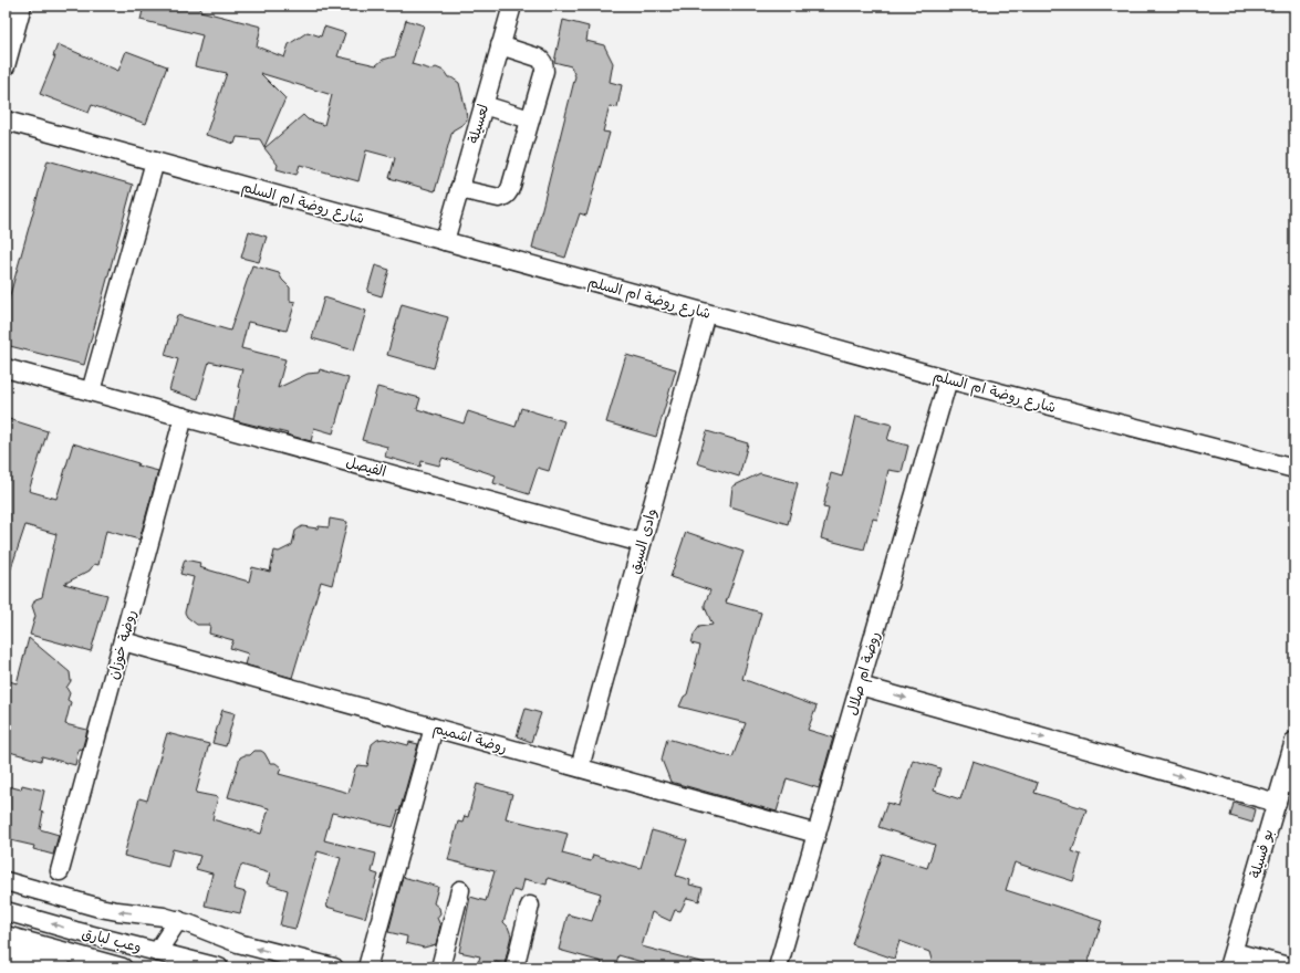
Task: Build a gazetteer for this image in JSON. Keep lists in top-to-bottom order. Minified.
{"streets":{"street":["لعسيلة","شارع روضة ام السلم","الفيصل","وادى السيق","روضة خوزان","روضة ام صلال","روضة اشميم","بو فسيلة","وعب لبارق"]},"crossings":[["لعسيلة","شارع روضة ام السلم"],["شارع روضة ام السلم","وادى السيق"],["شارع روضة ام السلم","روضة ام صلال"],["الفيصل","وادى السيق"],["الفيصل","روضة خوزان"],["وادى السيق","روضة اشميم"],["روضة خوزان","روضة اشميم"],["روضة ام صلال","روضة اشميم"]]}
